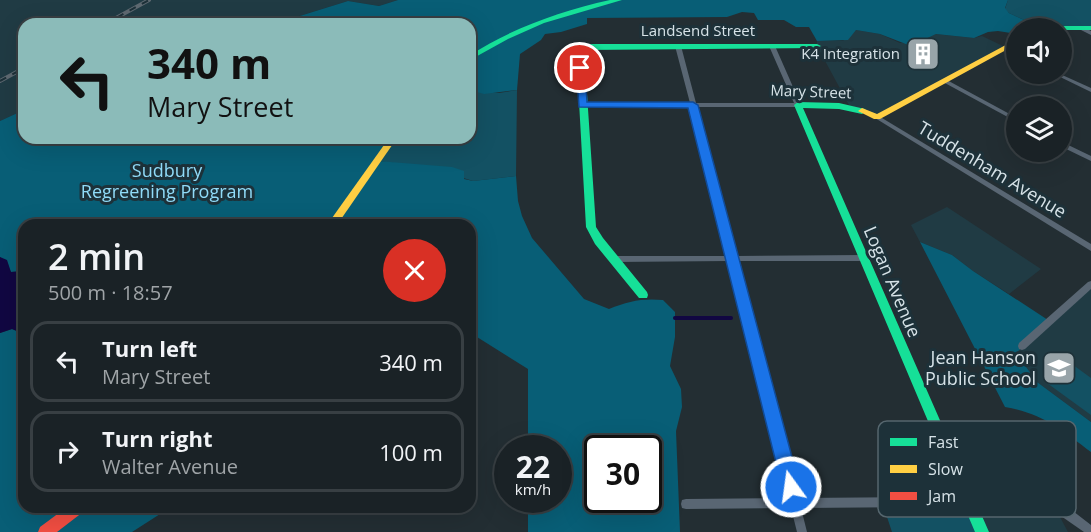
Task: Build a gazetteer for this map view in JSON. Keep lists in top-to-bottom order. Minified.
{"streets":{"street":["Landsend Street","Mary Street","Tuddenham Avenue","Logan Avenue"]},"crossings":[["Landsend Street","Mary Street"],["Landsend Street","Logan Avenue"],["Mary Street","Tuddenham Avenue"],["Mary Street","Logan Avenue"]],"parks":["Sudbury Regreening Program"],"places":{"building":["K4 Integration"],"school or university":["Jean Hanson Public School"]},"legend":["Fast","Slow","Jam"],"page":{"turn":["340 m","Mary Street"],"heading":["2 min","500 m · 18:57"],"list":[{"name":"Turn left","note":"Mary Street","value":"340 m"},{"name":"Turn right","note":"Walter Avenue","value":"100 m"}],"speed":"22 km/h","limit":"30"}}
